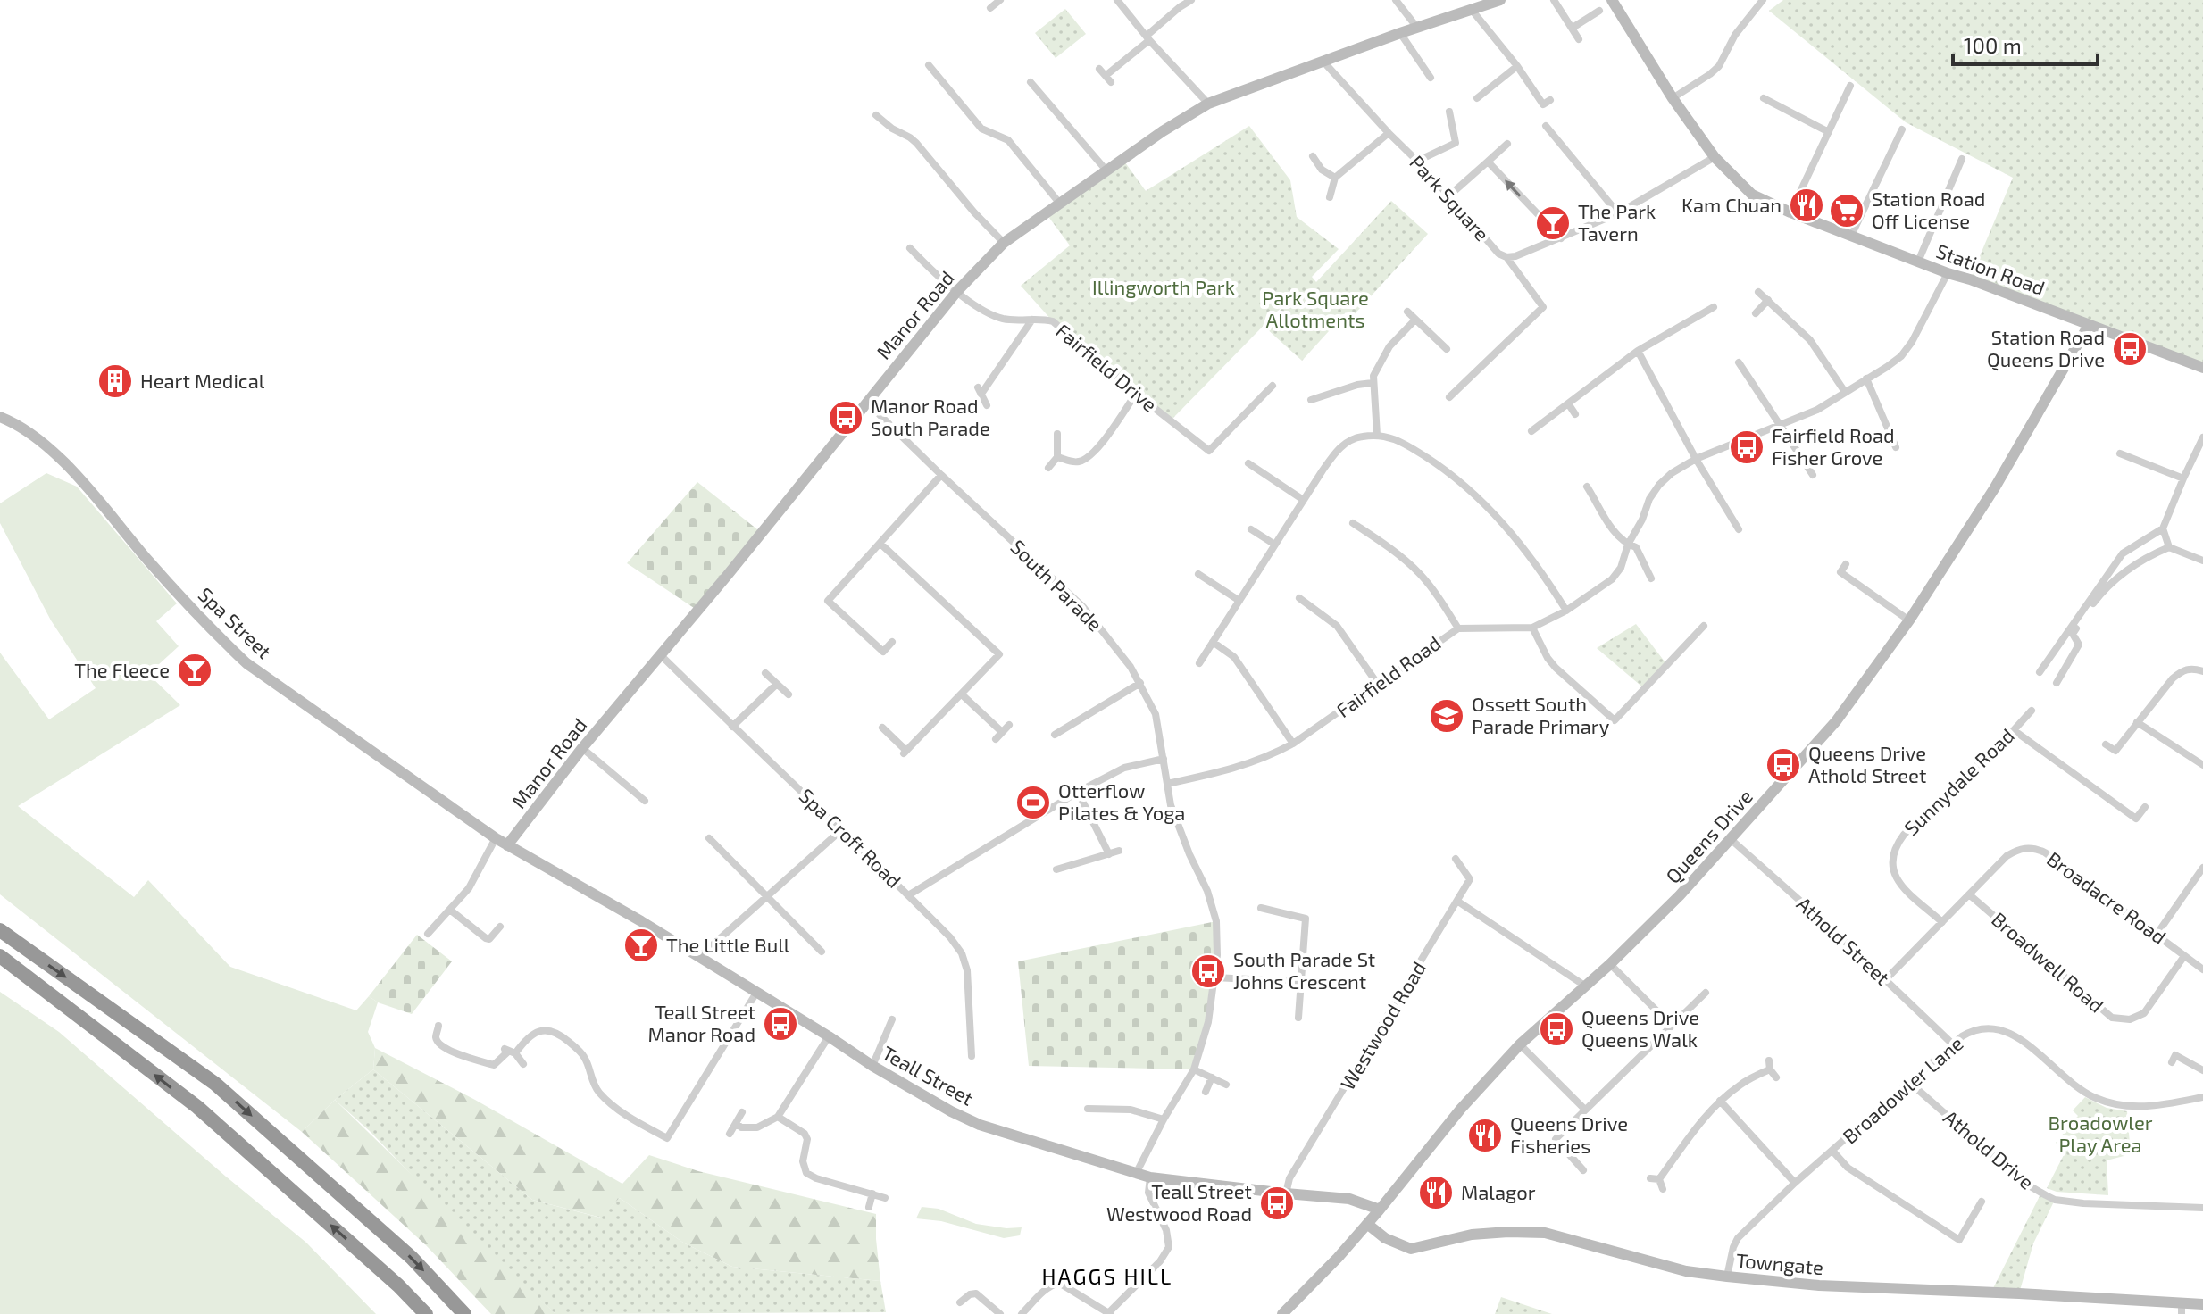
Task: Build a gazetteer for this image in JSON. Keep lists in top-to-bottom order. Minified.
{"streets":{"street":["Park Square","Station Road","Manor Road","Fairfield Drive","South Parade","Spa Street","Fairfield Road","Sunnydale Road","Queens Drive","Spa Croft Road","Broadacre Road","Athold Street","Broadwell Road","Westwood Road","Teall Street","Broadowler Lane","Athold Drive","Towngate"]},"crossings":[["Park Square","Station Road"],["Park Square","Manor Road"],["Station Road","Fairfield Road"],["Station Road","Queens Drive"],["Manor Road","Fairfield Drive"],["Manor Road","South Parade"],["Manor Road","Spa Street"],["Manor Road","Spa Croft Road"],["Manor Road","Teall Street"],["South Parade","Fairfield Road"],["South Parade","Teall Street"],["Spa Street","Teall Street"],["Sunnydale Road","Broadacre Road"],["Queens Drive","Athold Street"],["Queens Drive","Teall Street"],["Queens Drive","Towngate"],["Broadacre Road","Athold Street"],["Broadacre Road","Broadwell Road"],["Athold Street","Broadowler Lane"],["Westwood Road","Teall Street"],["Broadowler Lane","Athold Drive"],["Broadowler Lane","Towngate"]],"districts":["HAGGS HILL"],"parks":["Illingworth Park","Park Square Allotments","Broadowler Play Area"],"places":{"restaurant":["Kam Chuan","Queens Drive Fisheries","Malagor"],"supermarket":["Station Road Off License"],"bar":["The Park Tavern","The Fleece","The Little Bull"],"bus stop":["Station Road Queens Drive","Manor Road South Parade","Fairfield Road Fisher Grove","Queens Drive Athold Street","South Parade St Johns Crescent","Teall Street Manor Road","Queens Drive Queens Walk","Teall Street Westwood Road"],"building":["Heart Medical"],"school or university":["Ossett South Parade Primary"],"sports":["Otterflow Pilates & Yoga"]},"scale_bar":"100 m"}
